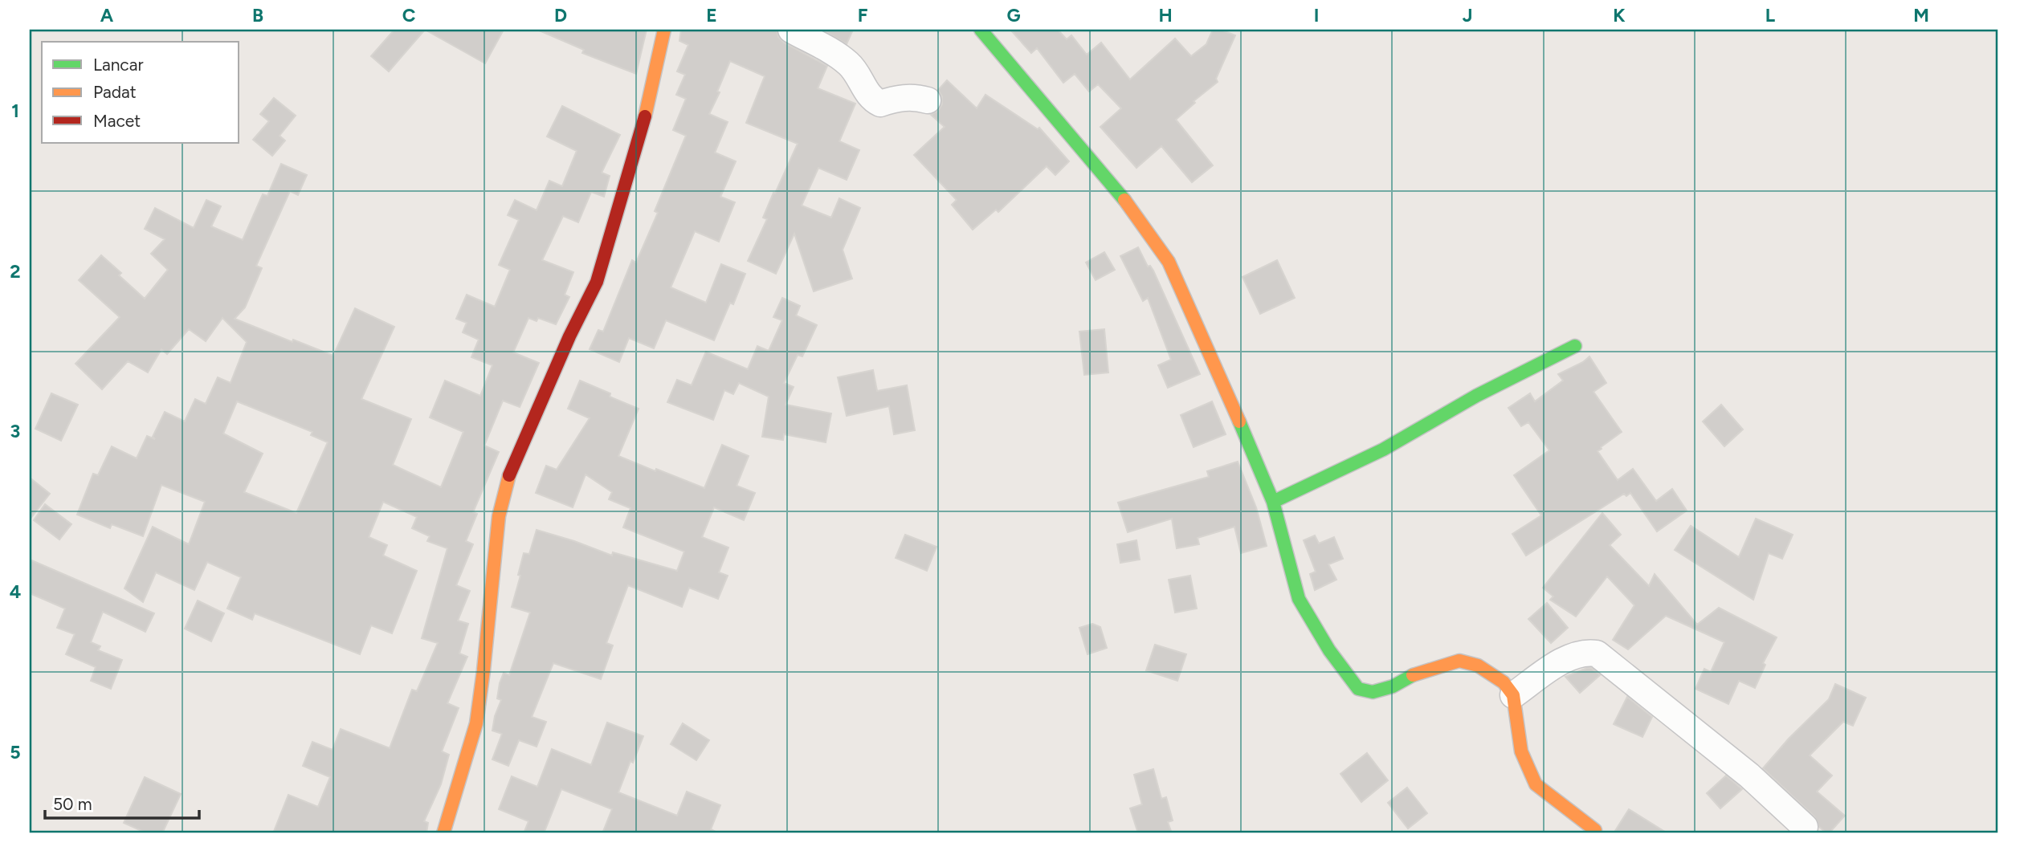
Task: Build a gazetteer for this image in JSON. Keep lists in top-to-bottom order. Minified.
{"legend":["Lancar","Padat","Macet"],"scale_bar":"50 m","grid":{"columns":["A","B","C","D","E","F","G","H","I","J","K","L","M"],"rows":["1","2","3","4","5"]}}
